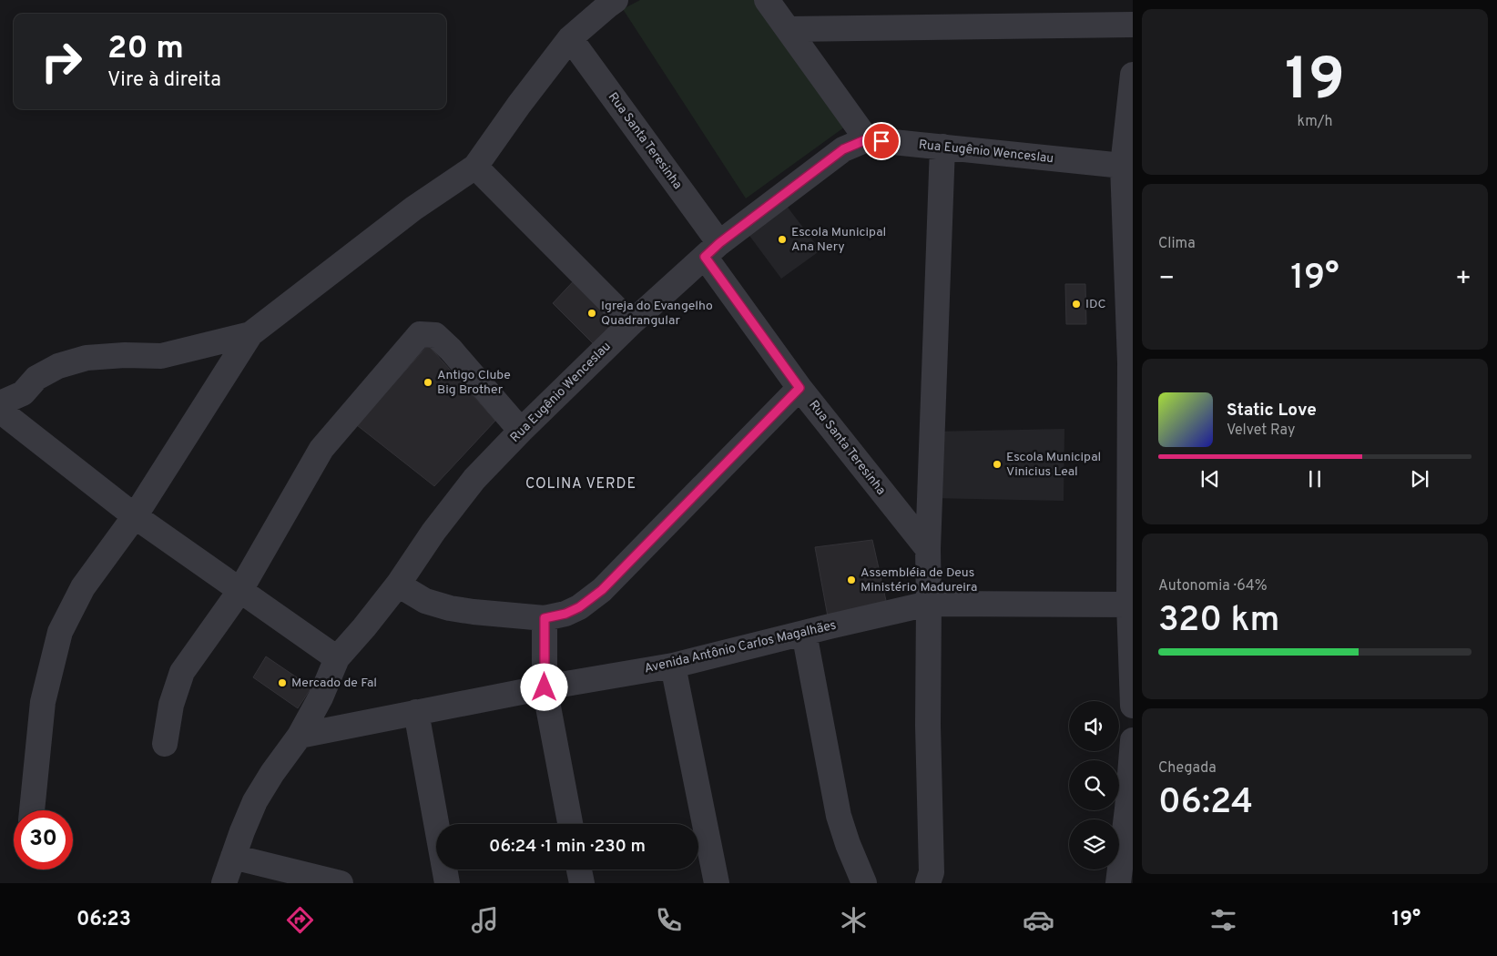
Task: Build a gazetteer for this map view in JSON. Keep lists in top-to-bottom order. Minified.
{"streets":{"street":["Rua Santa Teresinha","Rua Eugênio Wenceslau","Avenida Antônio Carlos Magalhães"]},"crossings":[["Rua Santa Teresinha","Rua Eugênio Wenceslau"],["Rua Eugênio Wenceslau","Avenida Antônio Carlos Magalhães"]],"districts":["COLINA VERDE"],"places":["Escola Municipal Ana Nery","IDC","Igreja do Evangelho Quadrangular","Antigo Clube Big Brother","Escola Municipal Vinicius Leal","Assembléia de Deus Ministério Madureira","Mercado de Fal"],"page":{"tile":[["19","km/h"],"Clima",["Autonomia · 64%","320 km"],["Chegada","06:24"]],"turn":["20 m","Vire à direita"],"heat":["−","19°","+"],"song":["Static Love","Velvet Ray"],"limit":"30","trip":"06:24 · 1 min · 230 m","tabs":["06:23","19°"]}}
